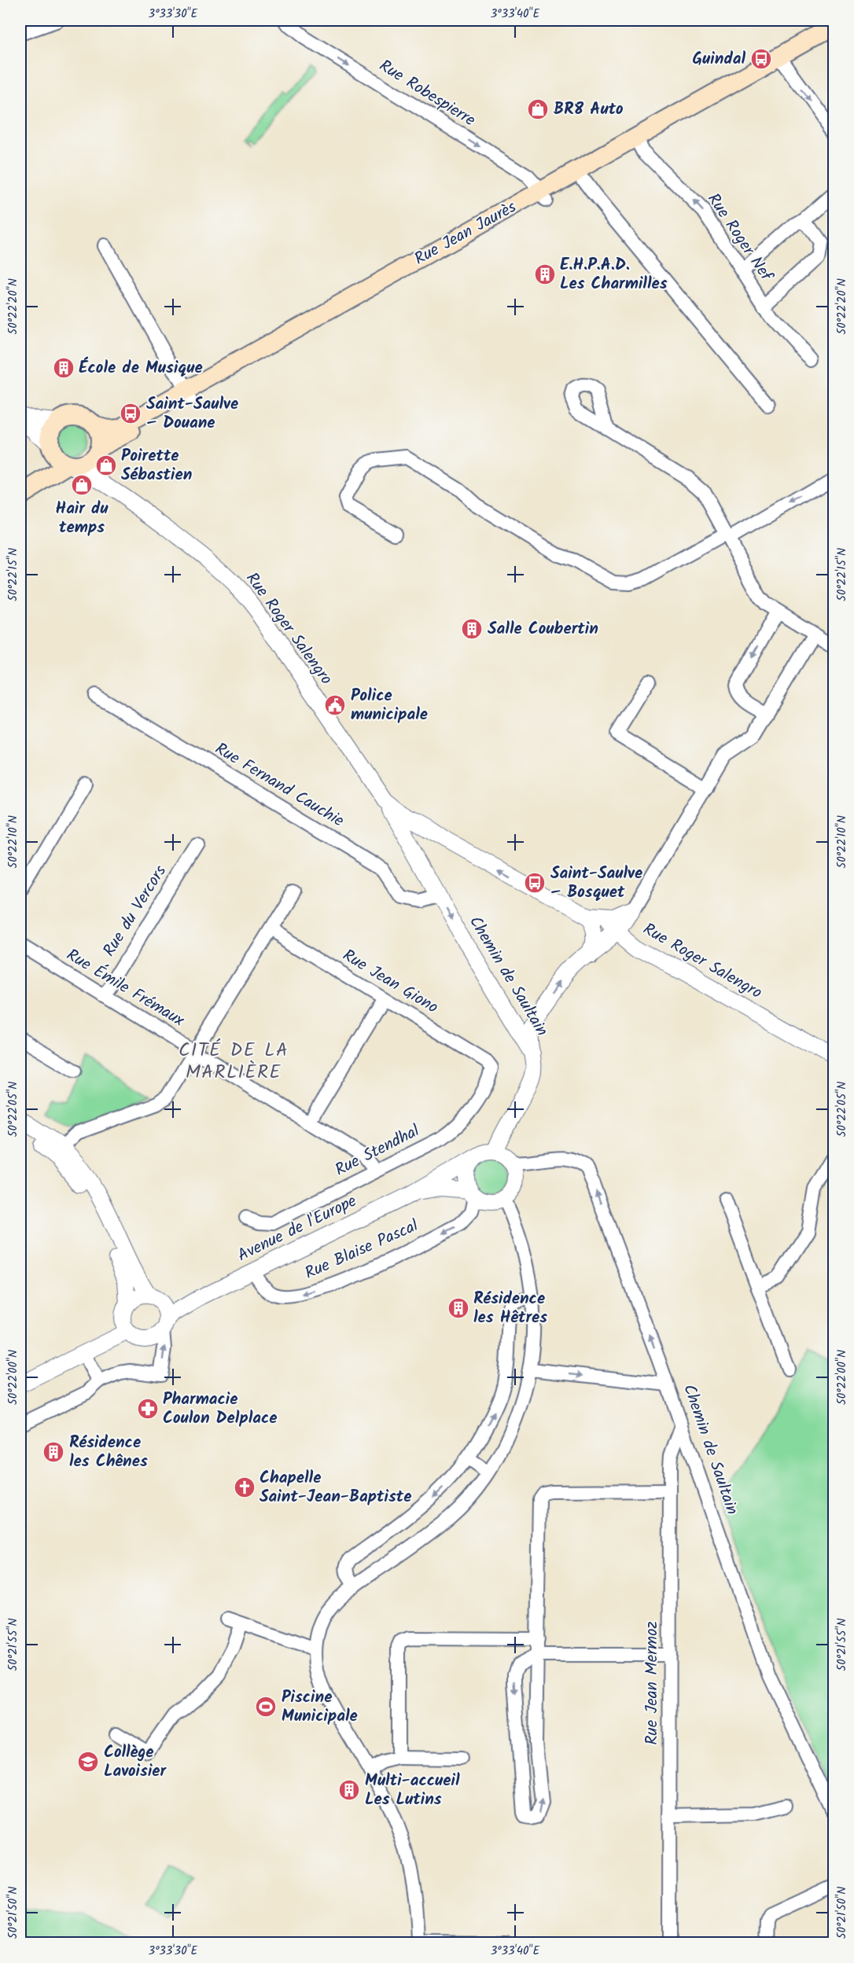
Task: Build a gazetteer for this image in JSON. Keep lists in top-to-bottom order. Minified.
{"streets":{"main road":["Rue Jean Jaurès"],"street":["Rue Robespierre","Rue Roger Nef","Rue Roger Salengro","Rue Fernand Cauchie","Rue du Vercors","Chemin de Saultain","Rue Jean Giono","Rue Émile Frémaux","Rue Stendhal","Avenue de l'Europe","Rue Blaise Pascal","Rue Jean Mermoz"]},"crossings":[["Rue Robespierre","Rue Jean Jaurès"],["Rue Jean Jaurès","Rue Roger Nef"],["Rue Jean Jaurès","Rue Roger Salengro"],["Rue Roger Salengro","Chemin de Saultain"],["Rue Fernand Cauchie","Chemin de Saultain"],["Rue du Vercors","Rue Émile Frémaux"],["Chemin de Saultain","Avenue de l'Europe"],["Chemin de Saultain","Rue Blaise Pascal"],["Chemin de Saultain","Rue Jean Mermoz"],["Rue Jean Giono","Rue Stendhal"],["Rue Émile Frémaux","Rue Stendhal"],["Avenue de l'Europe","Rue Blaise Pascal"]],"one_way":["Rue Robespierre","Rue Blaise Pascal"],"districts":["CITÉ DE LA MARLIÈRE"],"places":{"bus stop":["Guindal","Saint-Saulve – Douane","Saint-Saulve – Bosquet"],"shop":["BR8 Auto","Poirette Sébastien","Hair du temps"],"building":["E.H.P.A.D. Les Charmilles","École de Musique","Salle Coubertin","Résidence les Hêtres","Résidence les Chênes","Multi-accueil Les Lutins"],"public building":["Police municipale"],"pharmacy":["Pharmacie Coulon Delplace"],"church":["Chapelle Saint-Jean-Baptiste"],"sports":["Piscine Municipale"],"school or university":["Collège Lavoisier"]},"coordinates":["3°33'30\"E","3°33'40\"E","50°22'20\"N","50°22'15\"N","50°22'10\"N","50°22'05\"N","50°22'00\"N","50°21'55\"N","50°21'50\"N"]}
